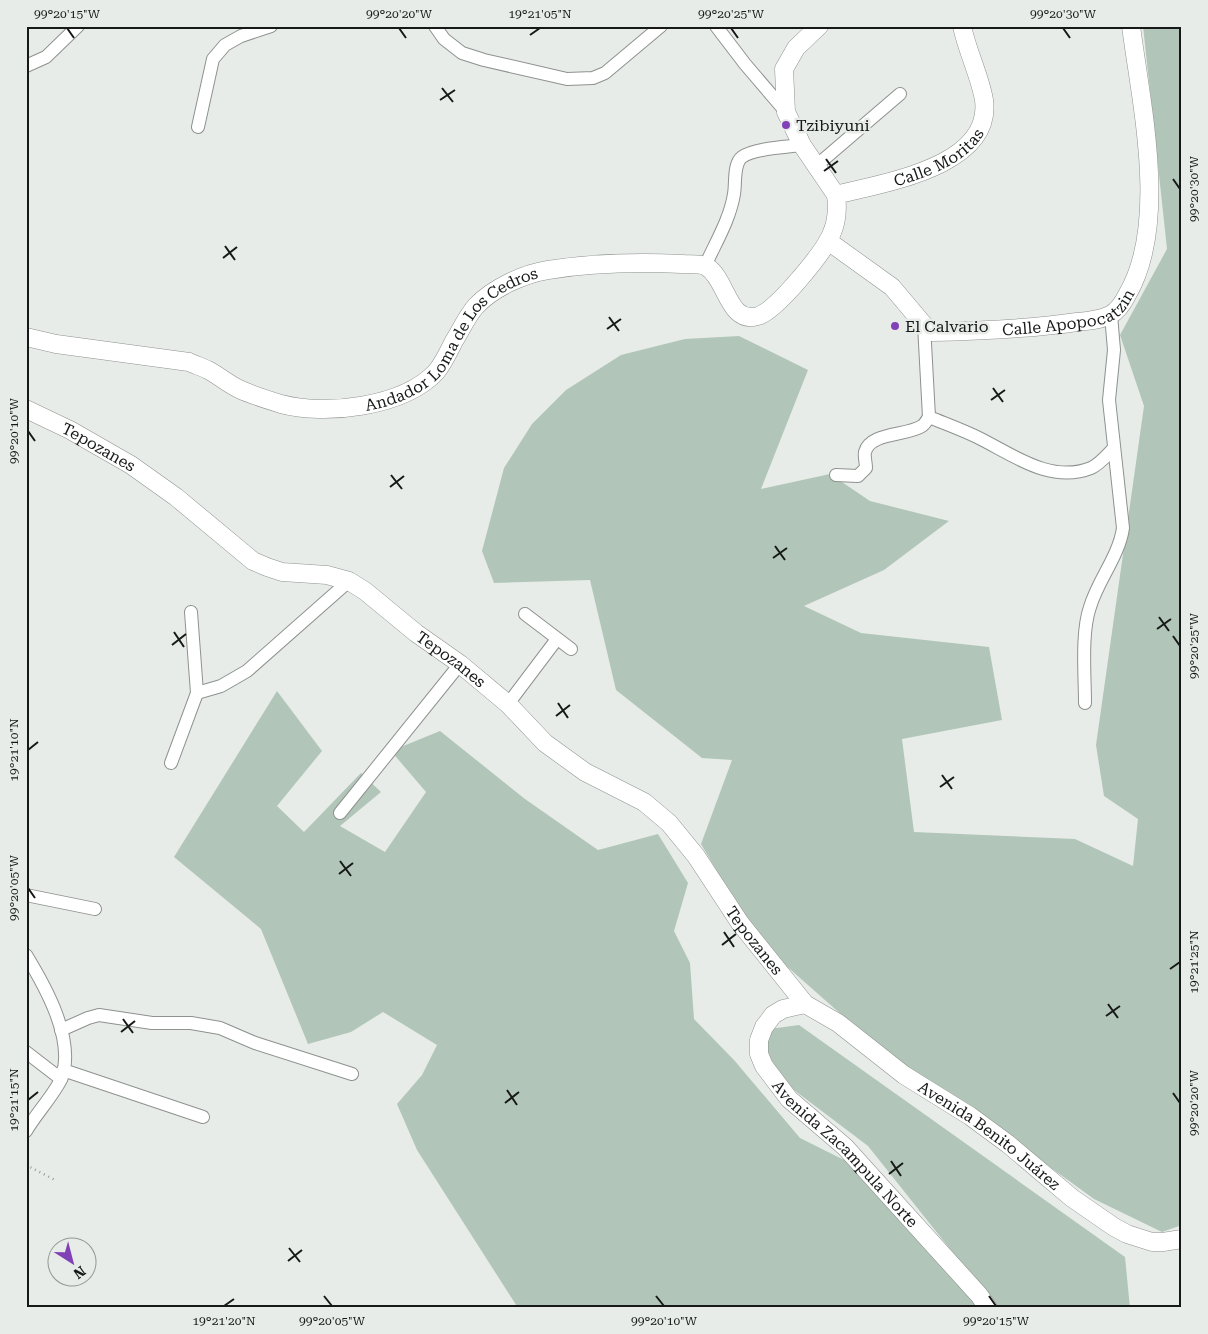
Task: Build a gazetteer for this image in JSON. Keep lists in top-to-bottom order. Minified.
{"streets":{"main road":["Calle Moritas","Calle Apopocatzin","Andador Loma de Los Cedros","Tepozanes","Avenida Benito Juárez","Avenida Zacampula Norte"]},"crossings":[["Tepozanes","Avenida Benito Juárez"],["Tepozanes","Avenida Zacampula Norte"],["Avenida Benito Juárez","Avenida Zacampula Norte"]],"places":["Tzibiyuni","El Calvario"],"north":"bottom right","coordinates":["99°20'15\"W","99°20'20\"W","19°21'05\"N","99°20'25\"W","99°20'30\"W","99°20'10\"W","19°21'10\"N","99°20'05\"W","19°21'25\"N","19°21'15\"N","19°21'20\"N"]}
